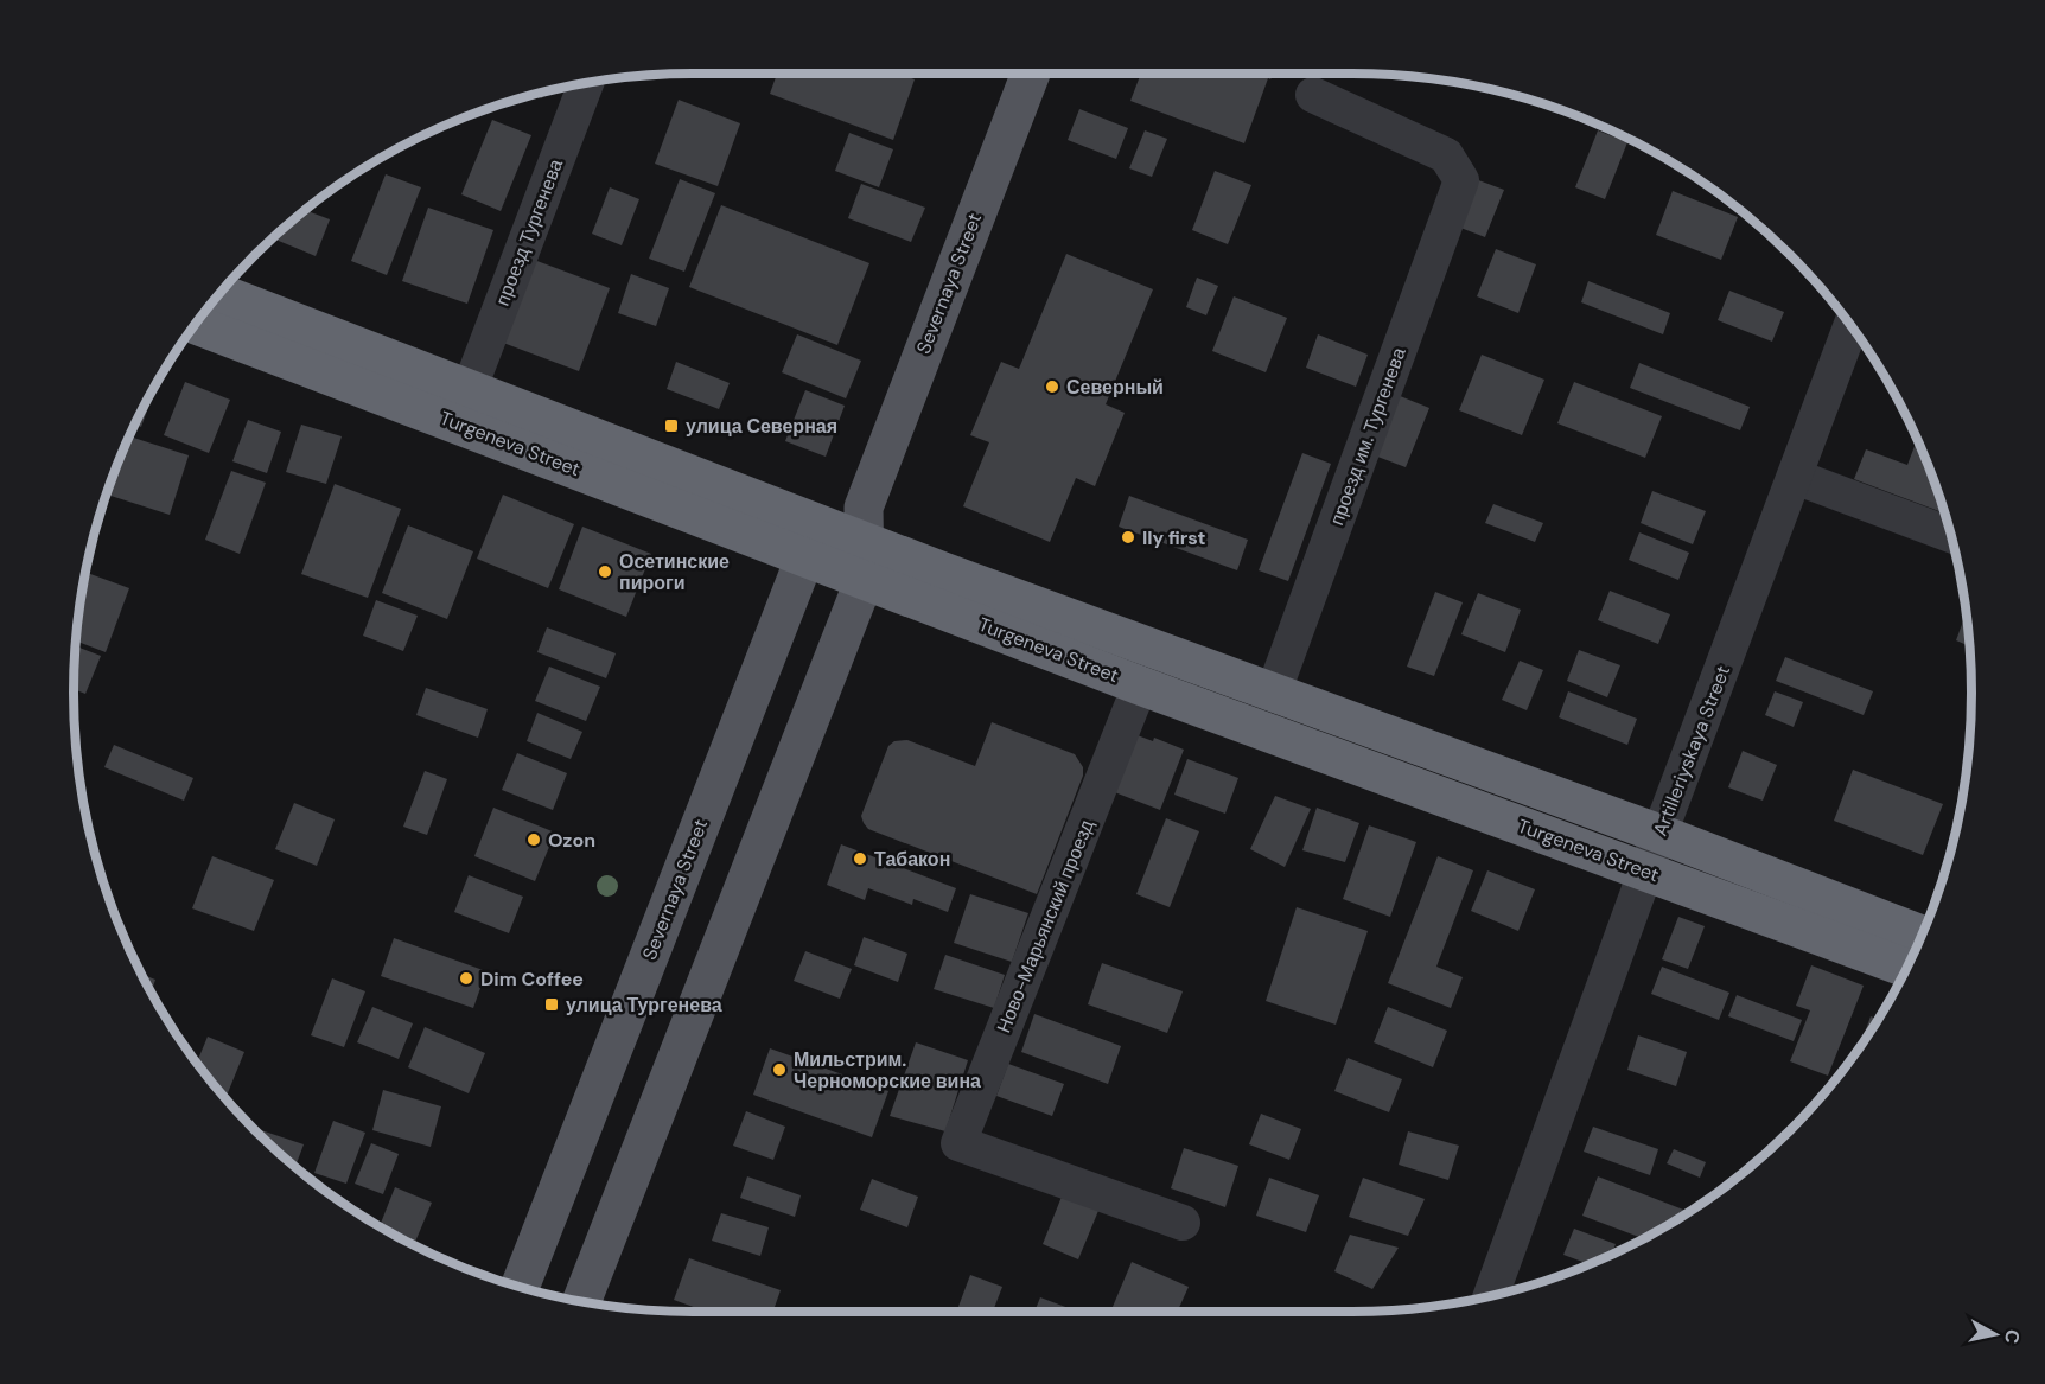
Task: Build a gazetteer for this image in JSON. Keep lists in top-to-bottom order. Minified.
{"streets":{"highway":["Turgeneva Street"],"main road":["Severnaya Street"],"street":["проезд Тургенева","проезд им. Тургенева","Artilleriyskaya Street","Ново-Марьянский проезд"]},"crossings":[["проезд Тургенева","Turgeneva Street"],["Severnaya Street","Turgeneva Street"],["проезд им. Тургенева","Turgeneva Street"],["Turgeneva Street","Artilleriyskaya Street"],["Turgeneva Street","Ново-Марьянский проезд"]],"places":{"other":["Северный","Ily first","Осетинские пироги","Ozon","Табакон","Dim Coffee","Мильстрим. Черноморские вина"],"transit":["улица Северная","улица Тургенева"]},"north":"right"}
